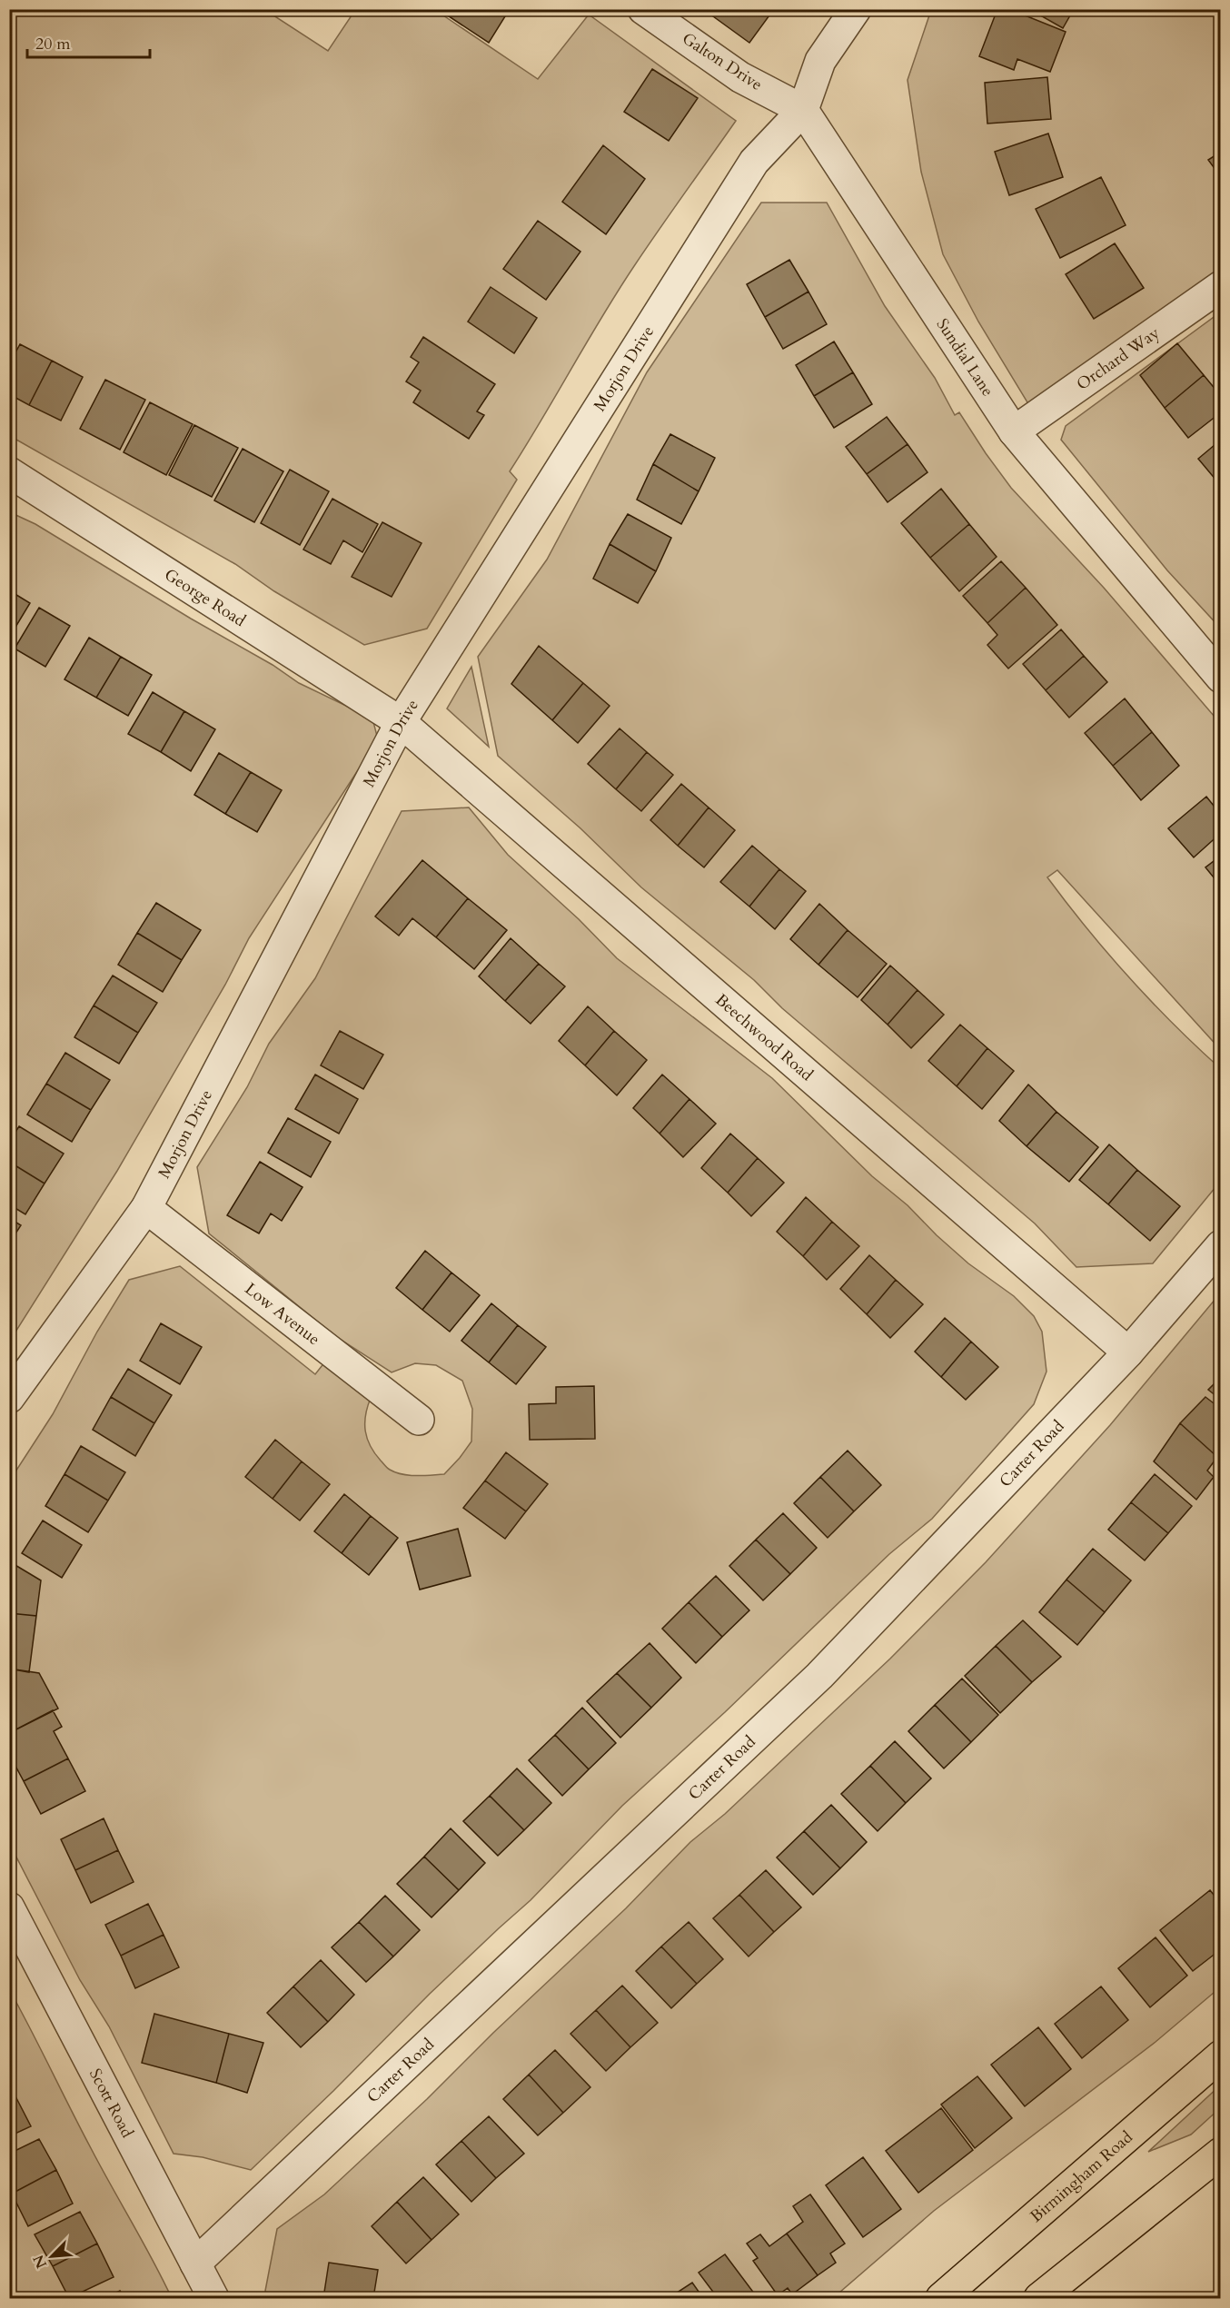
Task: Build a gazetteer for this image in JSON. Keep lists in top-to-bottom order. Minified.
{"streets":{"highway":["Birmingham Road"],"street":["Galton Drive","Sundial Lane","Orchard Way","Morjon Drive","George Road","Beechwood Road","Low Avenue","Carter Road","Scott Road"]},"crossings":[["Galton Drive","Sundial Lane"],["Galton Drive","Morjon Drive"],["Sundial Lane","Orchard Way"],["Sundial Lane","Morjon Drive"],["Morjon Drive","George Road"],["Morjon Drive","Beechwood Road"],["Morjon Drive","Low Avenue"],["George Road","Beechwood Road"],["Beechwood Road","Carter Road"],["Carter Road","Scott Road"]],"scale_bar":"20 m","north":"bottom left"}
